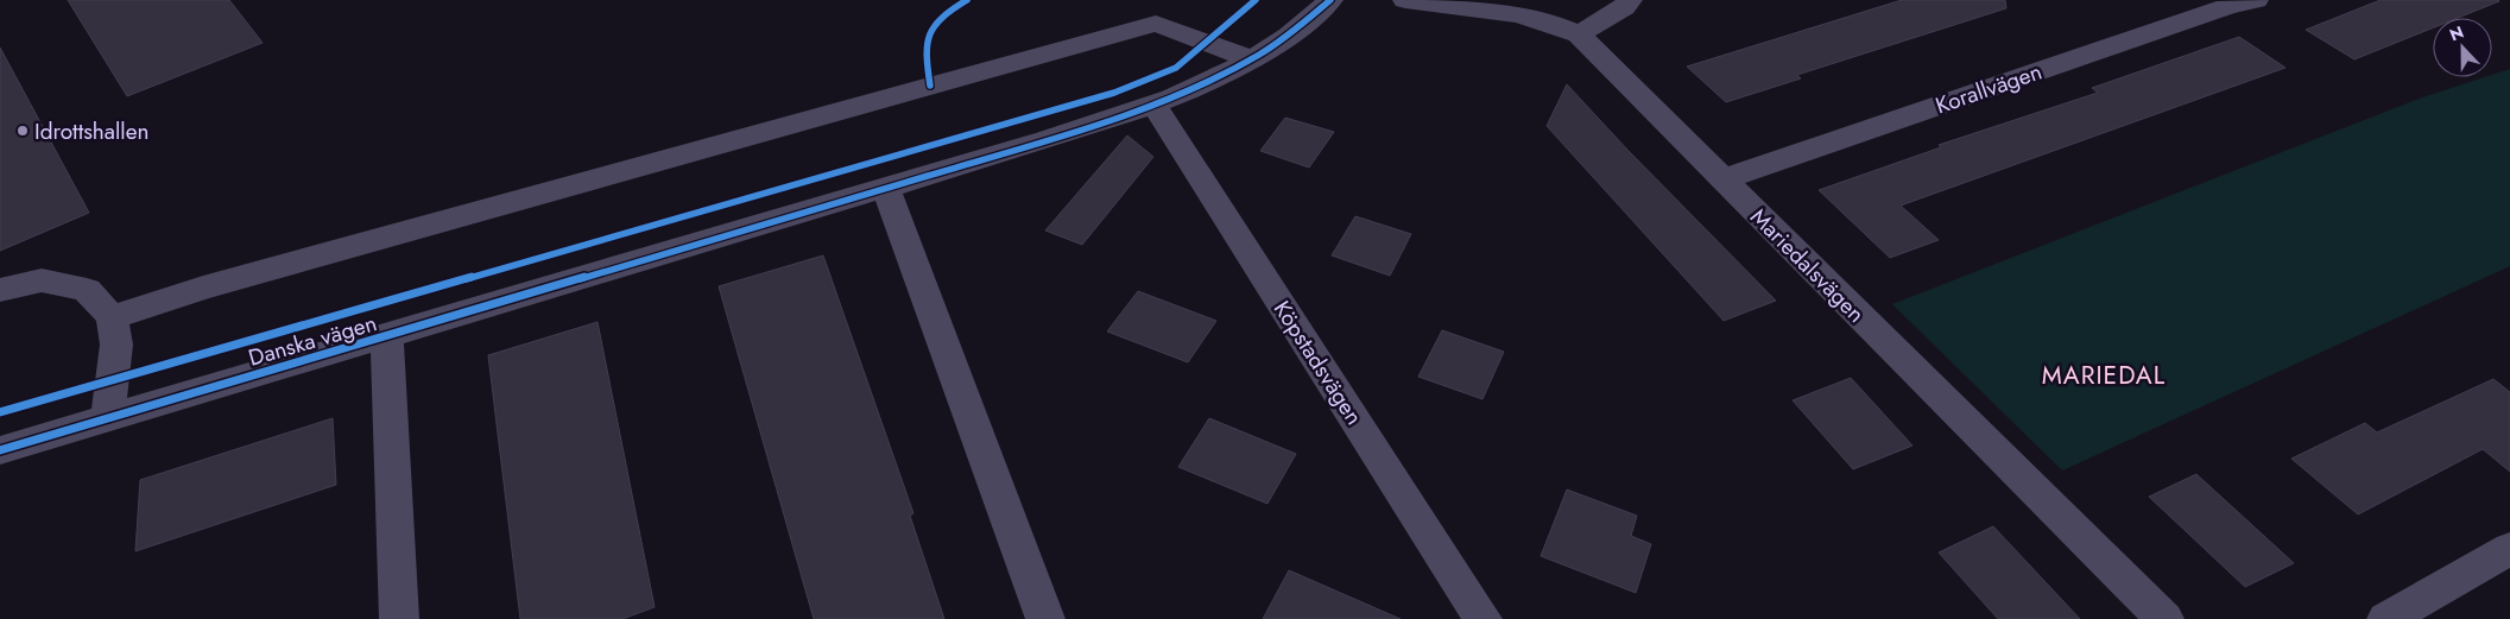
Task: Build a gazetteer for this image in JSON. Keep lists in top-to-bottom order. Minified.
{"streets":{"street":["Korallvägen","Mariedalsvägen","Danska vägen","Köpstadsvägen"]},"crossings":[["Korallvägen","Mariedalsvägen"],["Danska vägen","Köpstadsvägen"]],"districts":["MARIEDAL"],"places":["Idrottshallen"],"north":"top"}
